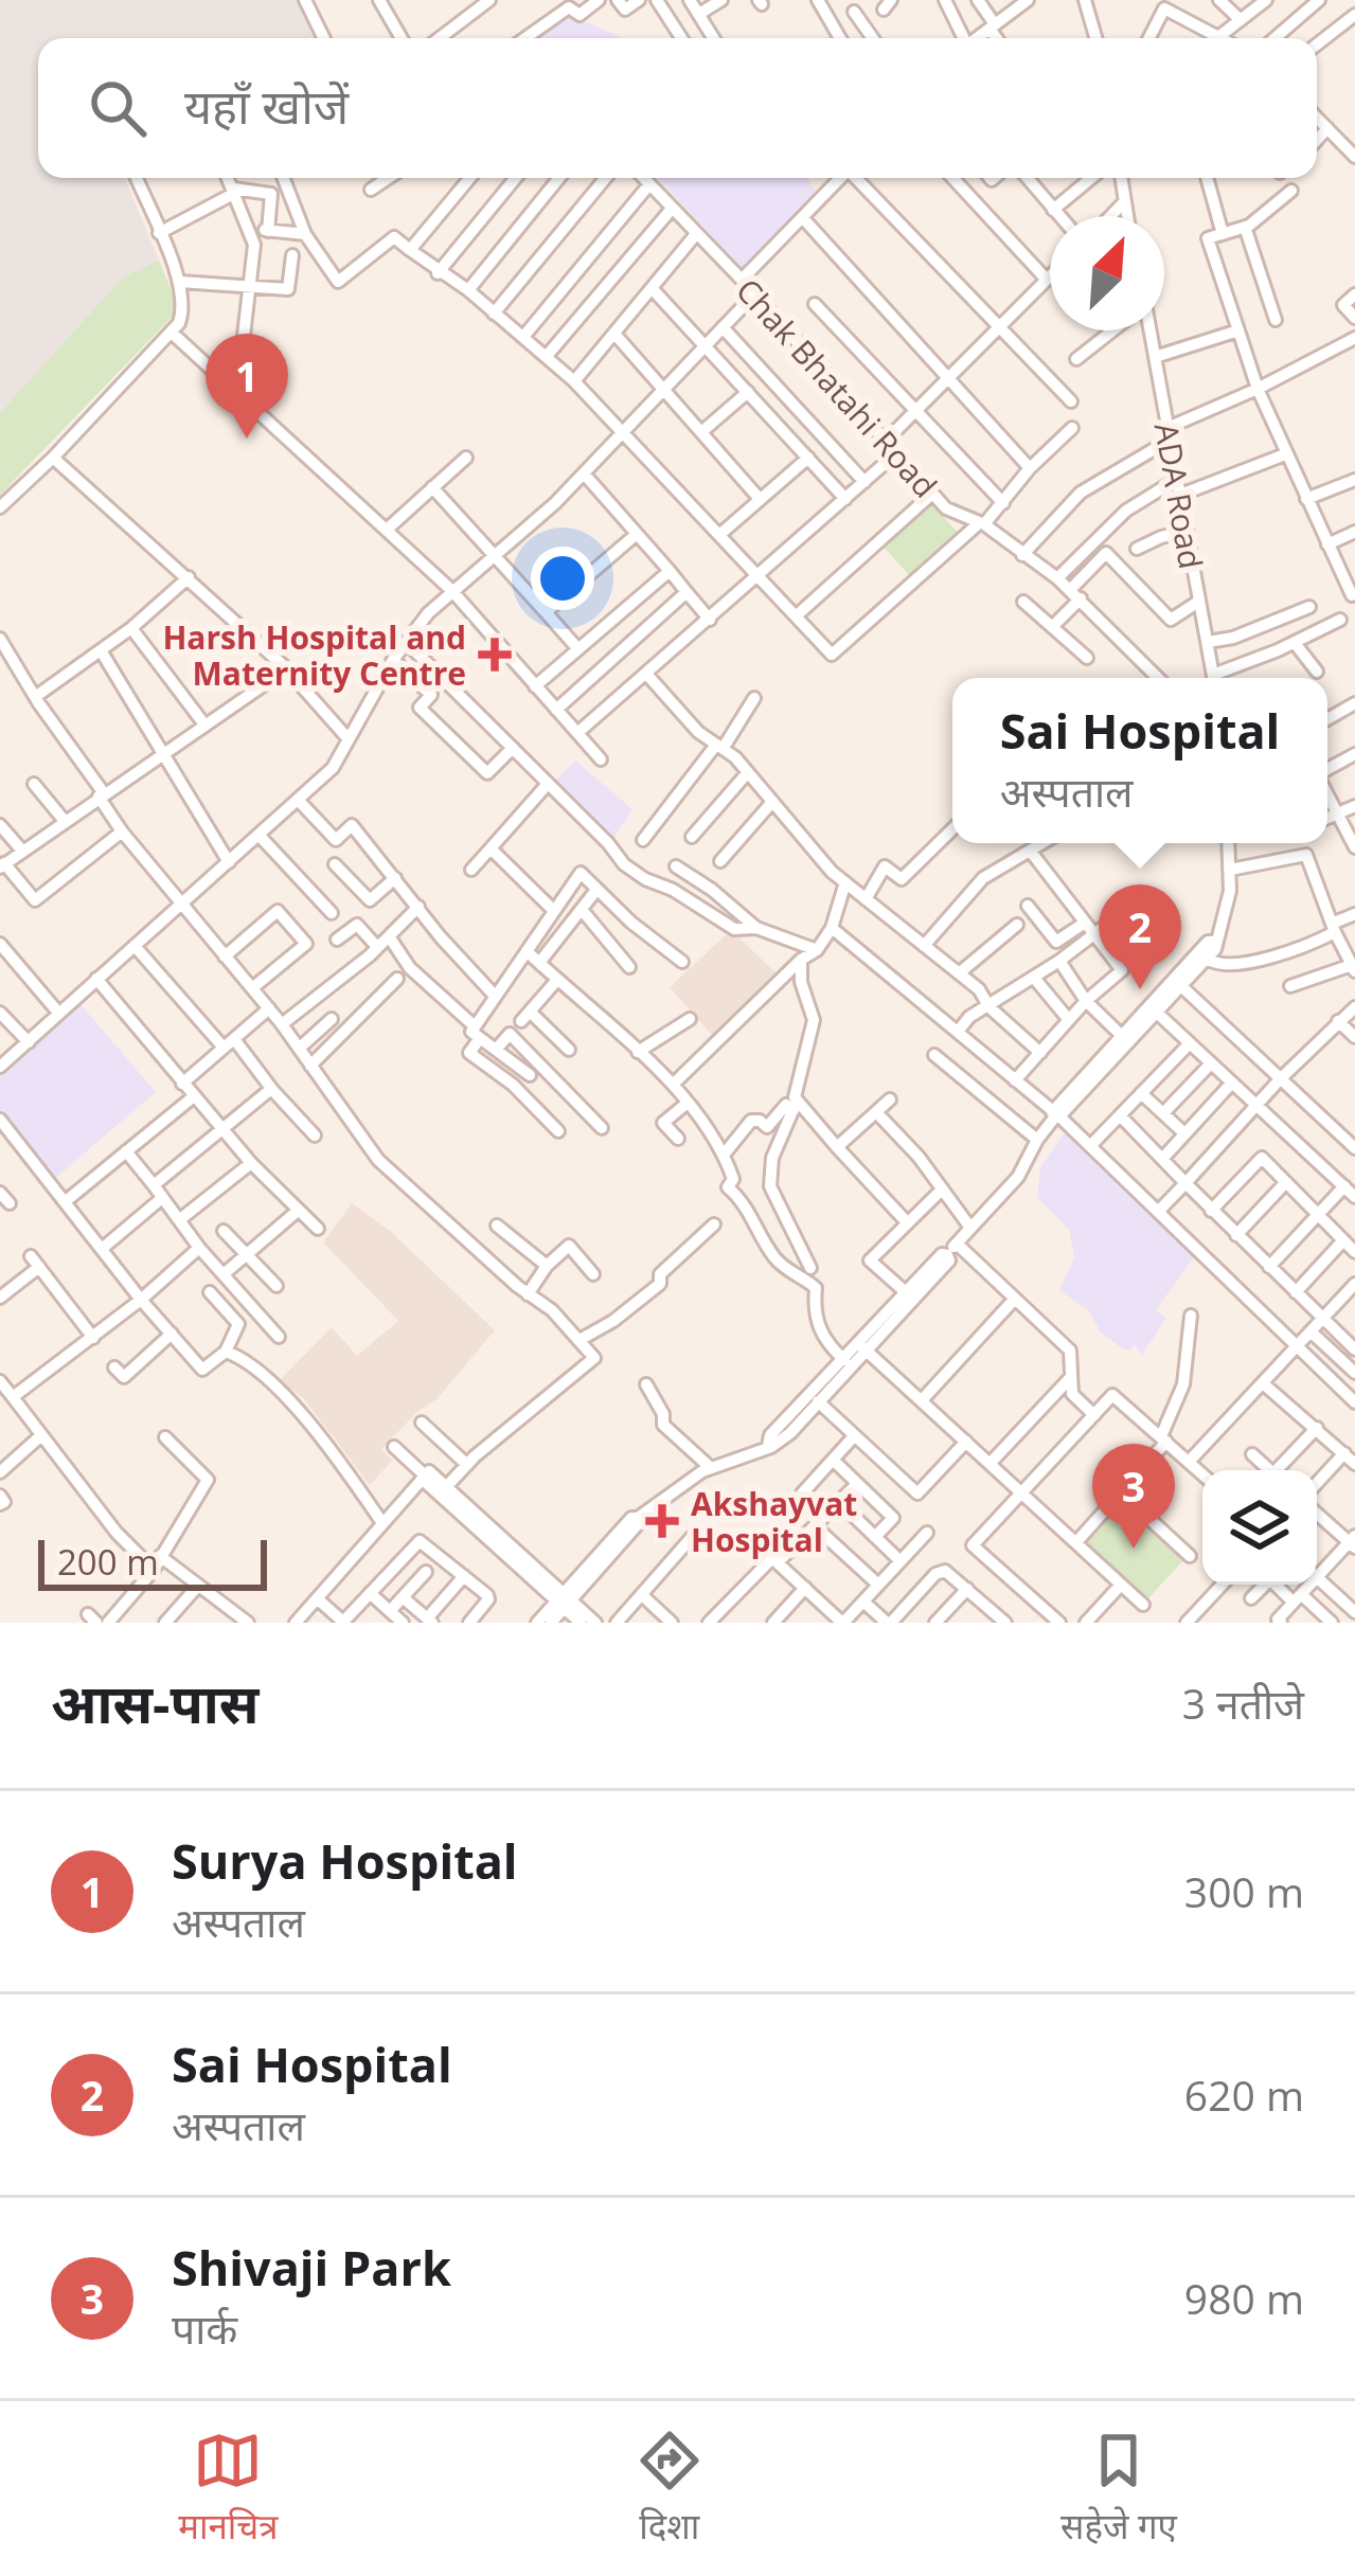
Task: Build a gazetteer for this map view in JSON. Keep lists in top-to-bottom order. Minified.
{"streets":{"street":["Chak Bhatahi Road","ADA Road"]},"places":{"health":["Harsh Hospital and Maternity Centre","Akshayvat Hospital"]},"scale_bar":"200 m","north":"top right","page":{"search":"यहाँ खोजें","pins":["1","2","3"],"popup":["Sai Hospital","अस्पताल"],"scale":"200 m","heading":["आस-पास","3 नतीजे"],"list":[{"mark":"1","name":"Surya Hospital","note":"अस्पताल","value":"300 m"},{"mark":"2","name":"Sai Hospital","note":"अस्पताल","value":"620 m"},{"mark":"3","name":"Shivaji Park","note":"पार्क","value":"980 m"}],"nav":["मानचित्र","दिशा","सहेजे गए"]}}
